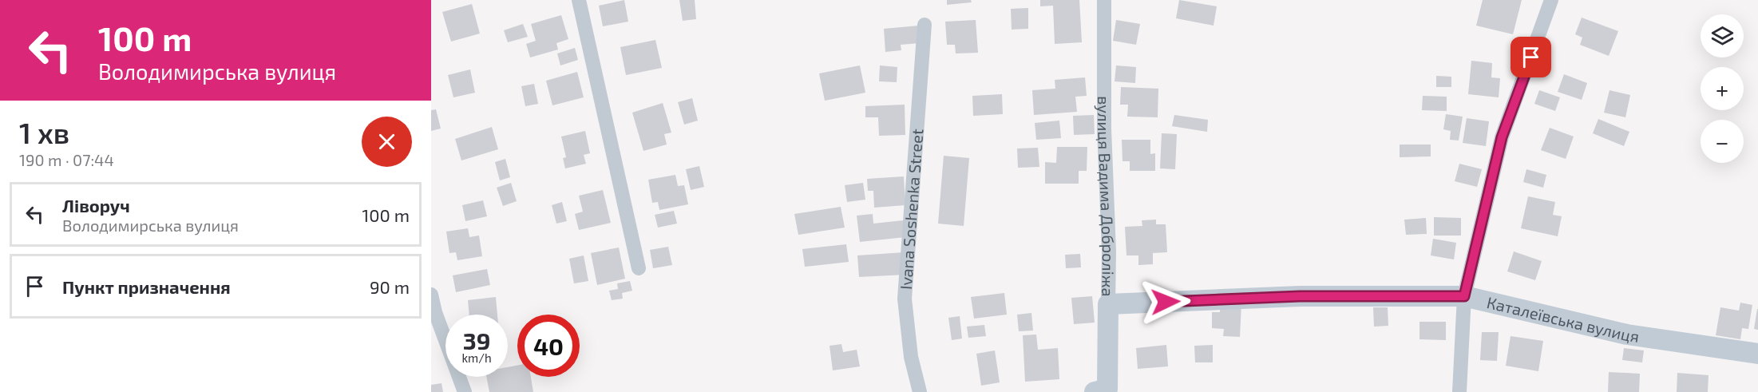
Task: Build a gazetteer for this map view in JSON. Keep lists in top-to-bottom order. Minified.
{"streets":{"street":["вулиця Вадима Доброліжа","Ivana Soshenka Street","Каталеївська вулиця"]},"crossings":[["вулиця Вадима Доброліжа","Каталеївська вулиця"]],"page":{"turn":["100 m","Володимирська вулиця"],"map_buttons":["+","−"],"heading":["1 хв","190 m · 07:44"],"list":[{"name":"Ліворуч","note":"Володимирська вулиця","value":"100 m"},{"name":"Пункт призначення","value":"90 m"}],"speed":"39 km/h","limit":"40"}}
